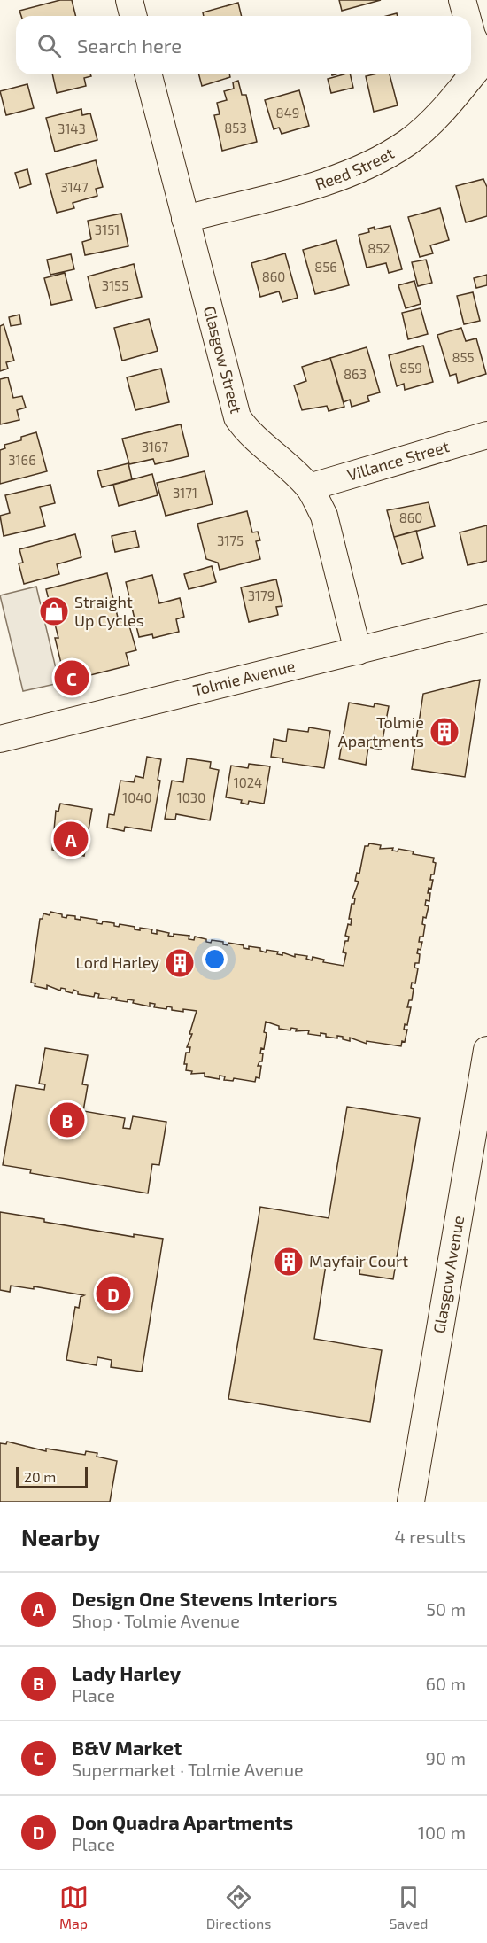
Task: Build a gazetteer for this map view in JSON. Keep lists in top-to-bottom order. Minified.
{"streets":{"street":["Reed Street","Glasgow Street","Villance Street","Tolmie Avenue","Glasgow Avenue"]},"crossings":[["Reed Street","Glasgow Street"],["Glasgow Street","Villance Street"],["Glasgow Street","Tolmie Avenue"]],"places":{"shop":["Straight Up Cycles"],"building":["Tolmie Apartments","Lord Harley","Mayfair Court"]},"house_numbers":["849","853","3143","3147","3151","852","856","860","3155","855","859","863","3167","3166","3171","860","3175","3179","1024","1040","1030"],"scale_bar":"20 m","page":{"search":"Search here","pins":["C","A","B","D"],"scale":"20 m","heading":["Nearby","4 results"],"list":[{"mark":"A","name":"Design One Stevens Interiors","note":"Shop · Tolmie Avenue","value":"50 m"},{"mark":"B","name":"Lady Harley","note":"Place","value":"60 m"},{"mark":"C","name":"B&V Market","note":"Supermarket · Tolmie Avenue","value":"90 m"},{"mark":"D","name":"Don Quadra Apartments","note":"Place","value":"100 m"}],"nav":["Map","Directions","Saved"]}}
